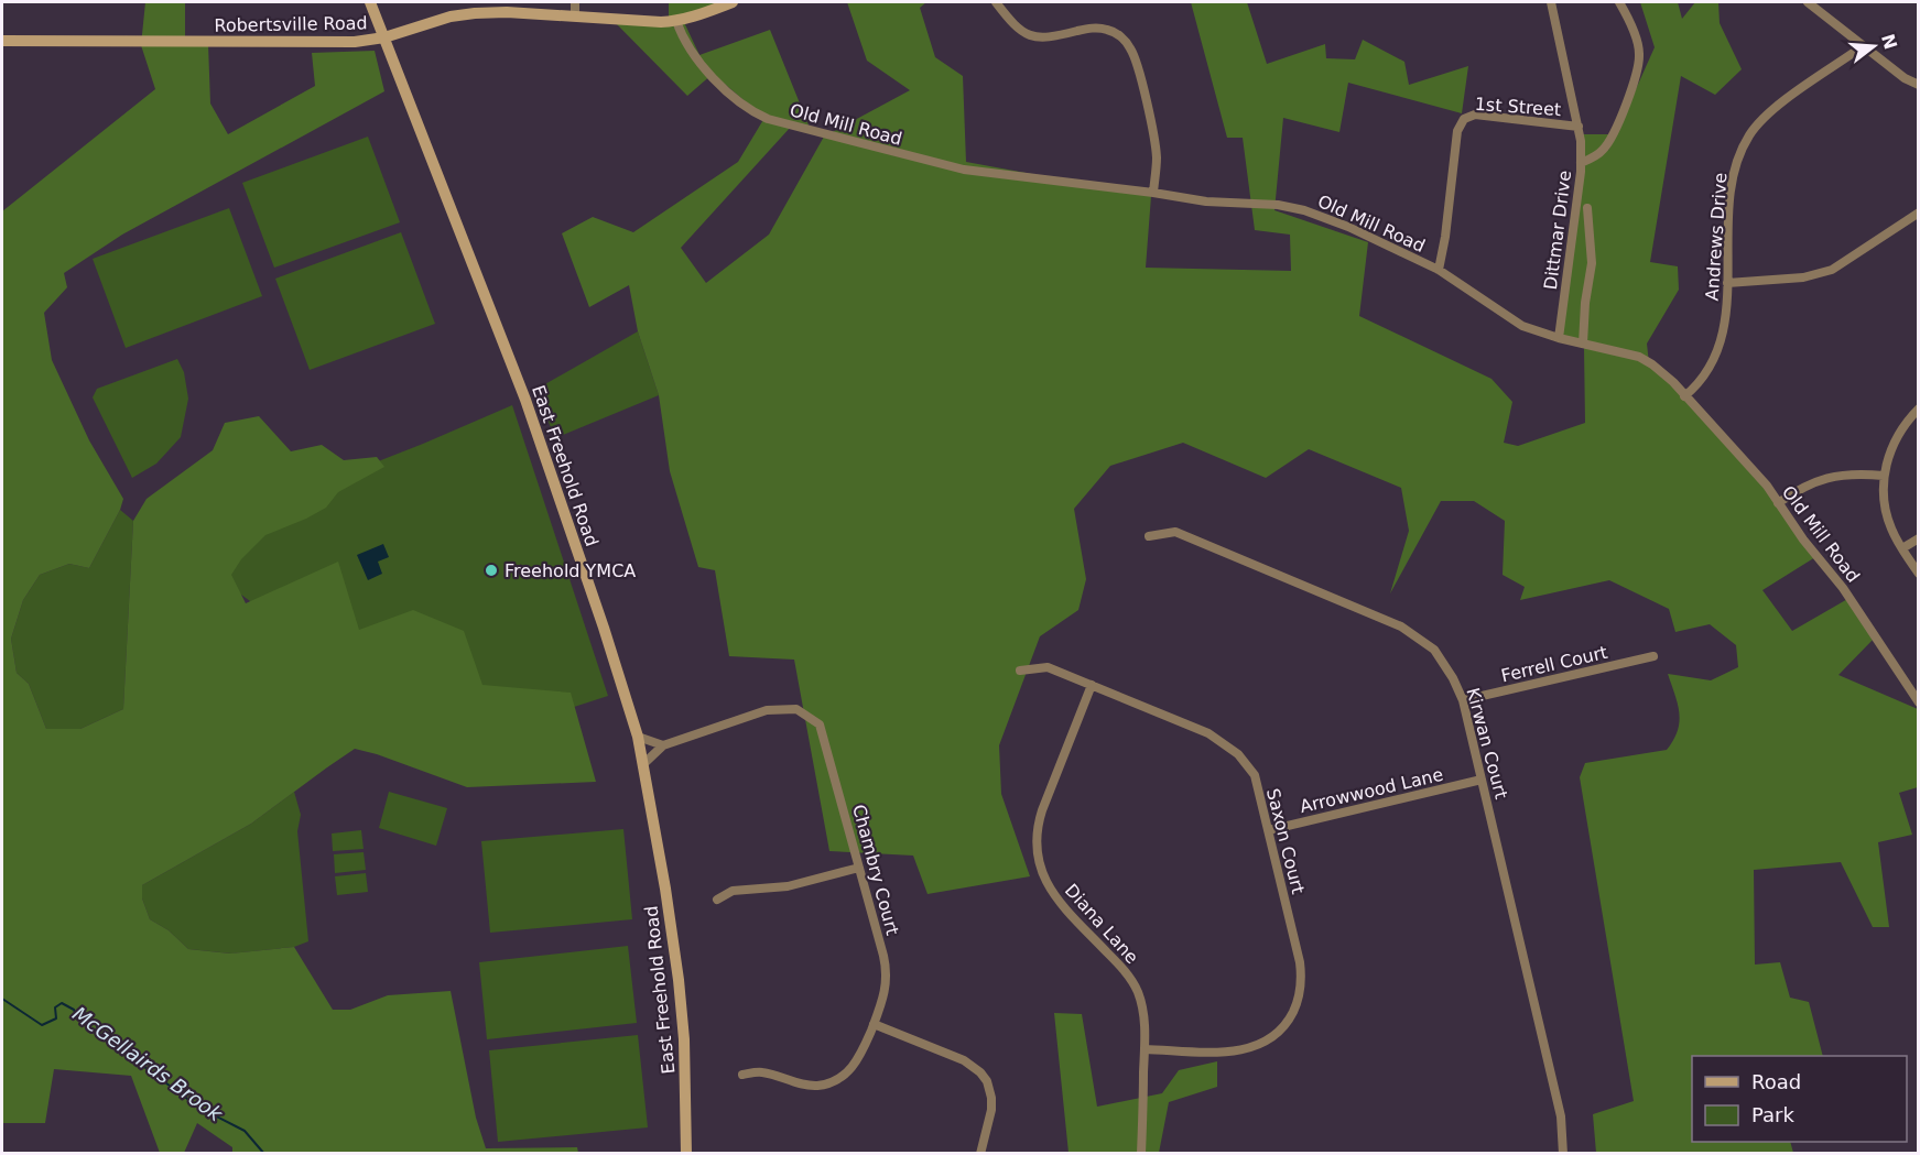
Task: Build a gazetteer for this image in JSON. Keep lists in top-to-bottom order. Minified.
{"streets":{"main road":["Robertsville Road","East Freehold Road"],"street":["1st Street","Old Mill Road","Dittmar Drive","Andrews Drive","Ferrell Court","Kirwan Court","Arrowwood Lane","Saxon Court","Chambry Court","Diana Lane"]},"crossings":[["Robertsville Road","Old Mill Road"],["Robertsville Road","East Freehold Road"],["1st Street","Old Mill Road"],["1st Street","Dittmar Drive"],["Old Mill Road","Dittmar Drive"],["Old Mill Road","Andrews Drive"],["East Freehold Road","Chambry Court"],["Ferrell Court","Kirwan Court"],["Kirwan Court","Arrowwood Lane"],["Arrowwood Lane","Saxon Court"],["Saxon Court","Diana Lane"]],"water":["McGellairds Brook"],"places":["Freehold YMCA"],"legend":["Road","Park"],"north":"right"}
